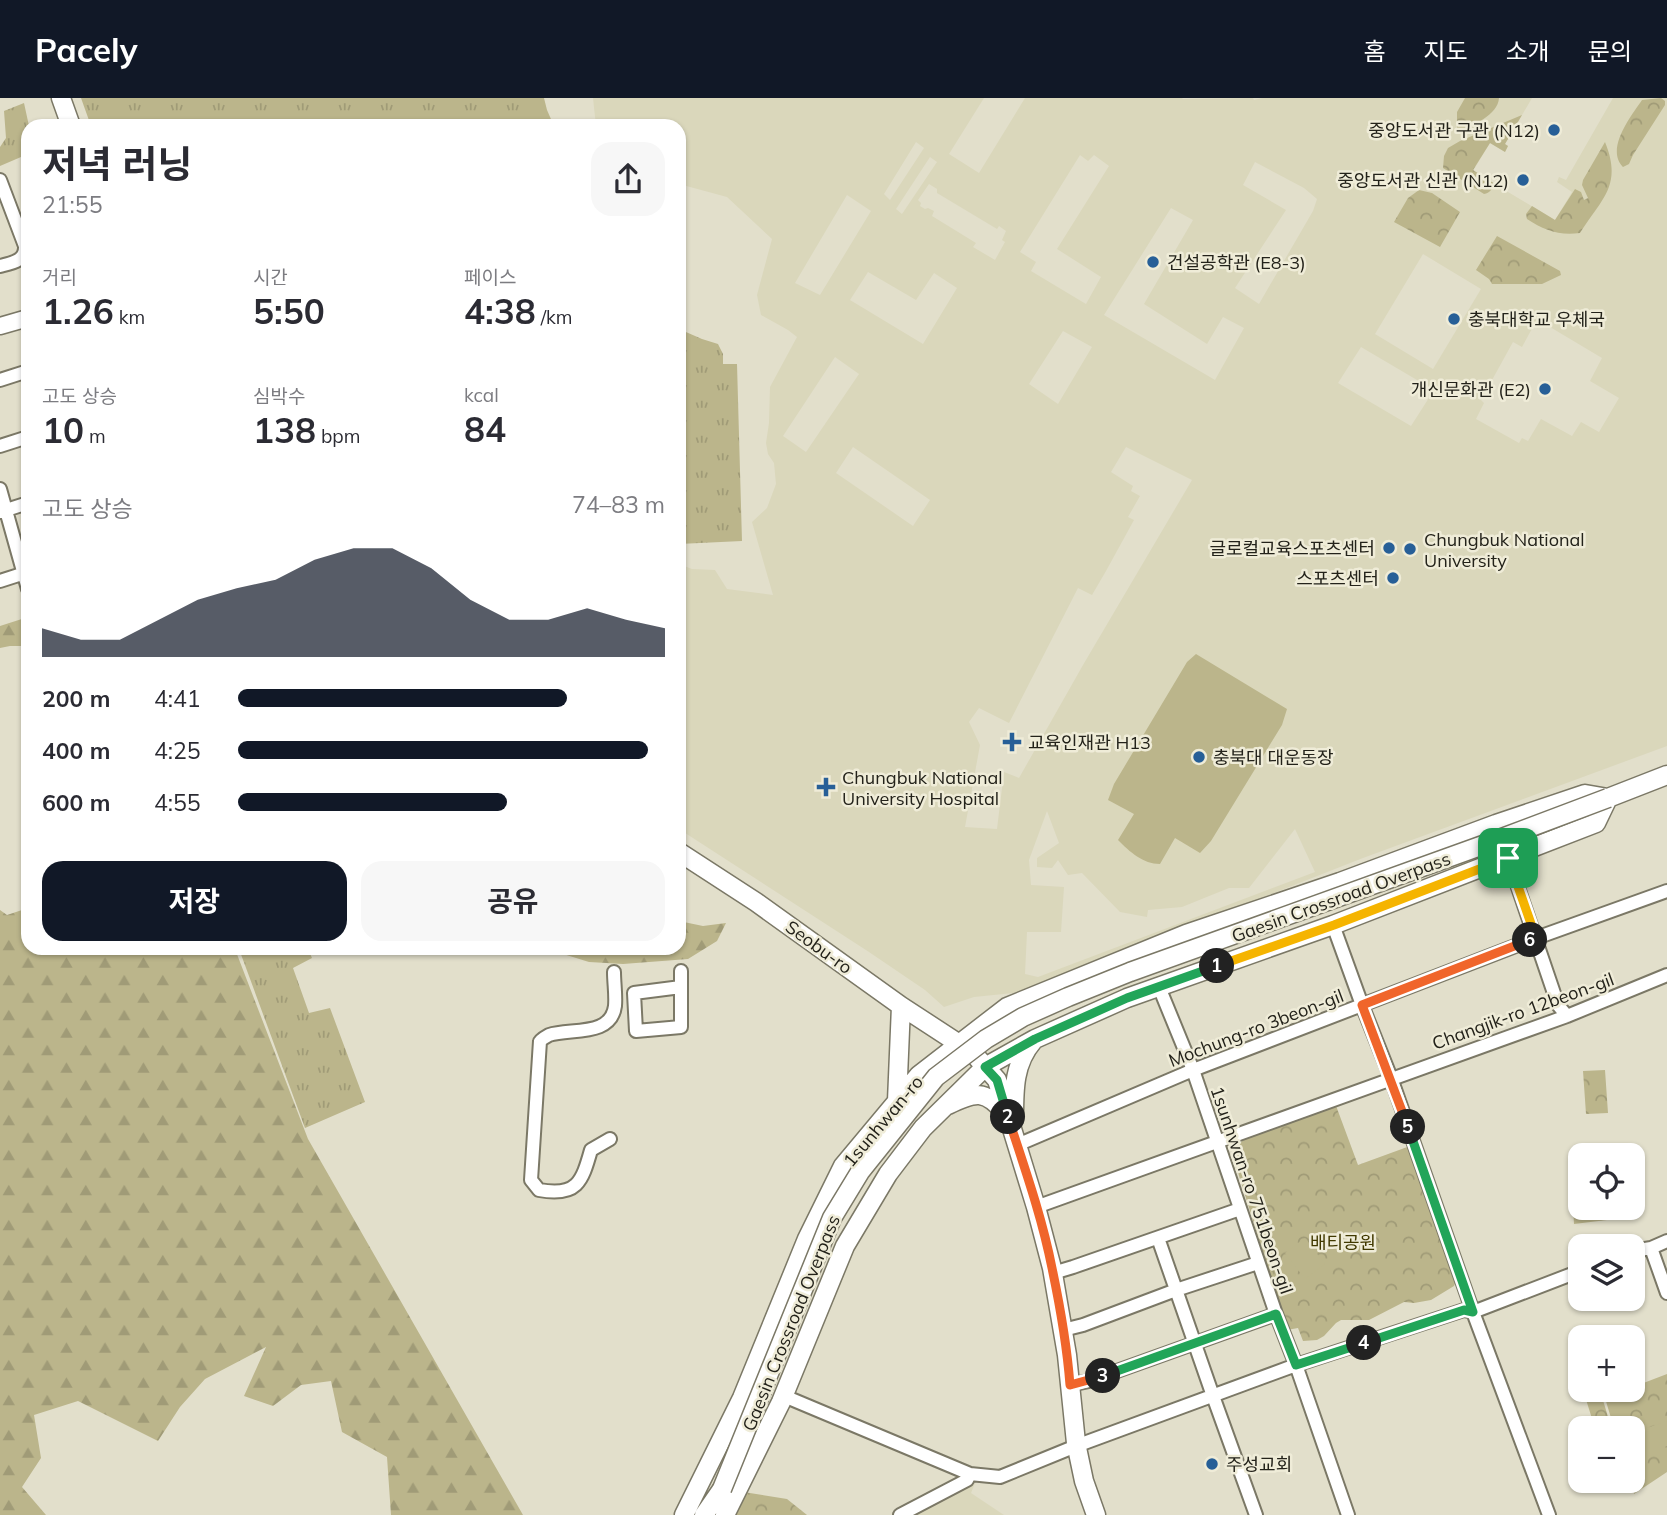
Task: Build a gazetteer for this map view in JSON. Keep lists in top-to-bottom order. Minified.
{"streets":{"main road":["Gaesin Crossroad Overpass","Seobu-ro","1sunhwan-ro"],"street":["Changjik-ro 12beon-gil","Mochung-ro 3beon-gil","1sunhwan-ro 751beon-gil"]},"crossings":[["Gaesin Crossroad Overpass","1sunhwan-ro"],["Seobu-ro","Mochung-ro 3beon-gil"],["Seobu-ro","1sunhwan-ro"],["Changjik-ro 12beon-gil","1sunhwan-ro 751beon-gil"],["Mochung-ro 3beon-gil","1sunhwan-ro 751beon-gil"]],"parks":["배티공원"],"places":{"other":["중앙도서관 구관 (N12)","중앙도서관 신관 (N12)","건설공학관 (E8-3)","충북대학교 우체국","개신문화관 (E2)","글로컬교육스포츠센터","Chungbuk National University","스포츠센터","충북대 대운동장","주성교회"],"health":["교육인재관 H13","Chungbuk National University Hospital"]},"page":{"header":"Pacely","nav":["홈","지도","소개","문의"],"heading":["저녁 러닝","21:55"],"stats":[["거리","1.26 km"],["시간","5:50"],["페이스","4:38 /km"],["고도 상승","10 m"],["심박수","138 bpm"],["kcal","84"]],"chart":["고도 상승","74–83 m"],"list":[{"name":"200 m","note":"4:41"},{"name":"400 m","note":"4:25"},{"name":"600 m","note":"4:55"}],"buttons":["저장","공유"],"pins":["6","1","2","5","4","3"],"map_buttons":["+","−"]}}
